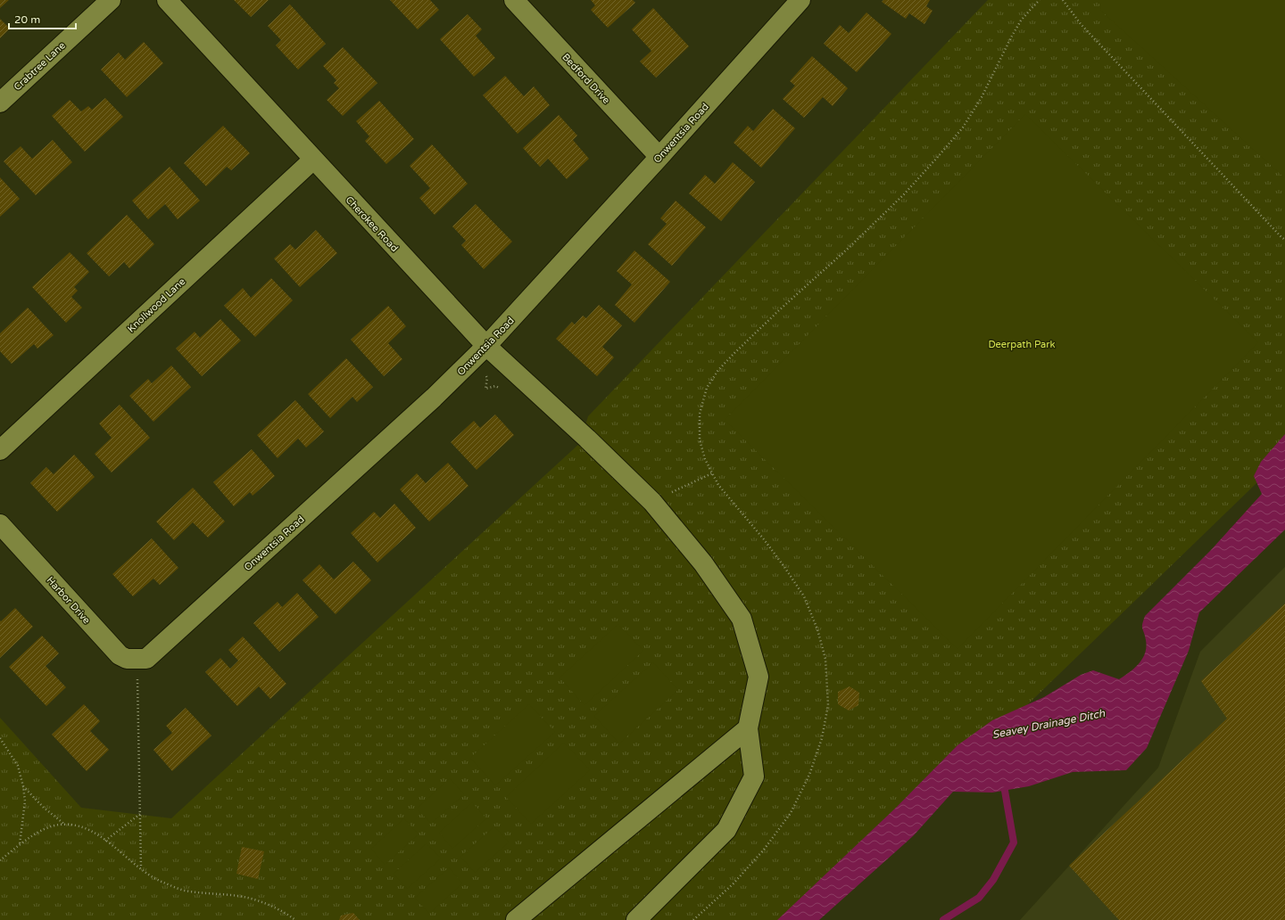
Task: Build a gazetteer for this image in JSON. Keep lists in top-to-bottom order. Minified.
{"streets":{"street":["Crabtree Lane","Bedford Drive","Onwentsia Road","Cherokee Road","Knollwood Lane","Harbor Drive"]},"crossings":[["Bedford Drive","Onwentsia Road"],["Onwentsia Road","Cherokee Road"],["Onwentsia Road","Harbor Drive"],["Cherokee Road","Knollwood Lane"]],"water":["Seavey Drainage Ditch"],"parks":["Deerpath Park"],"scale_bar":"20 m"}
